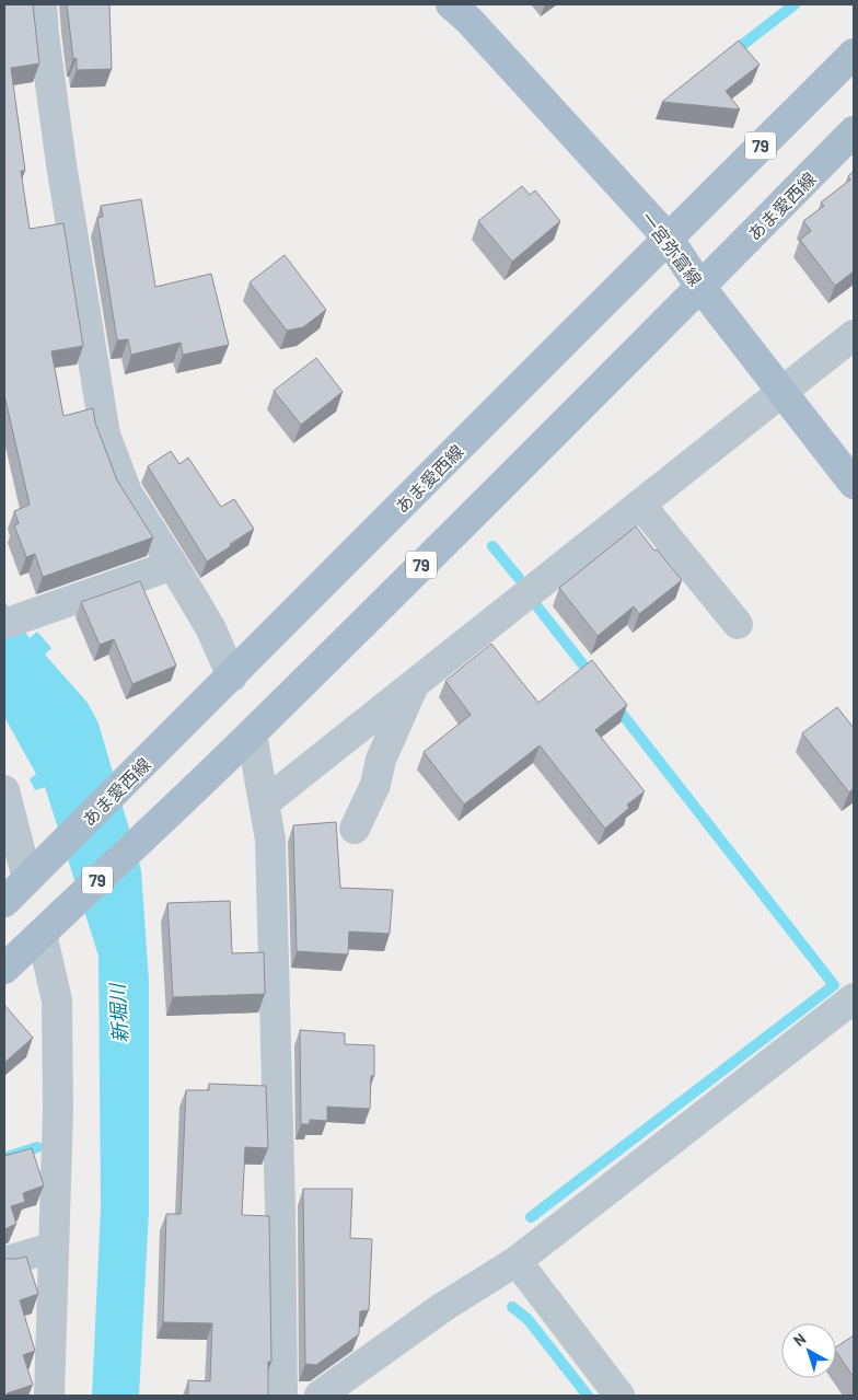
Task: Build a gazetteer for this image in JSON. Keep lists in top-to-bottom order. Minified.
{"streets":{"main road":["79","あま愛西線","一宮弥富線"]},"crossings":[["あま愛西線","一宮弥富線"]],"water":["新堀川"],"north":"top left"}
